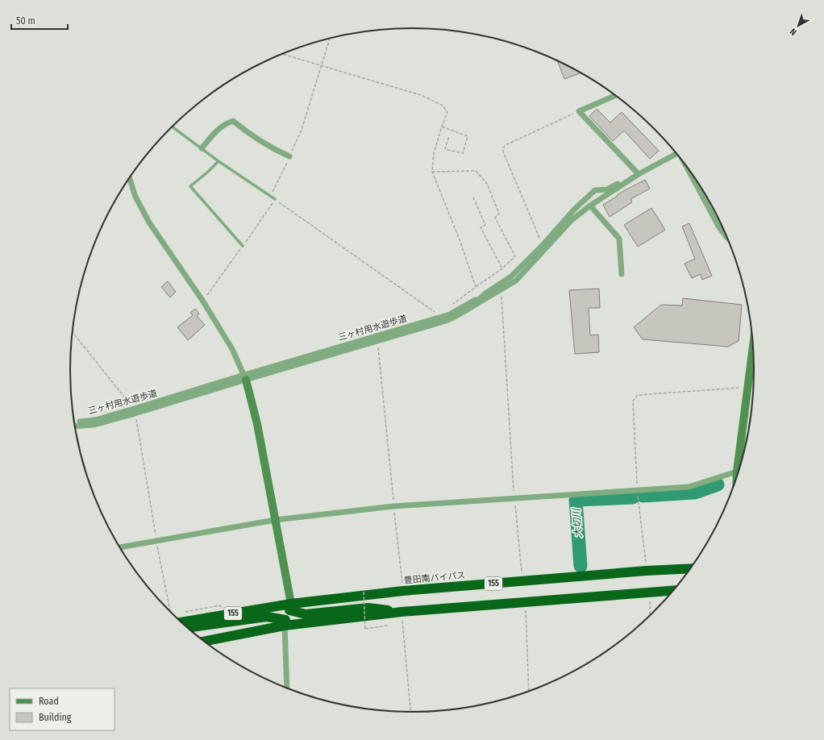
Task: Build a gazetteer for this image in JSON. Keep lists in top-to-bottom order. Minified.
{"streets":{"highway":["豊田南バイパス","155"],"street":["三ヶ村用水遊歩道"]},"water":["大切川"],"legend":["Road","Building"],"scale_bar":"50 m","north":"bottom left"}
